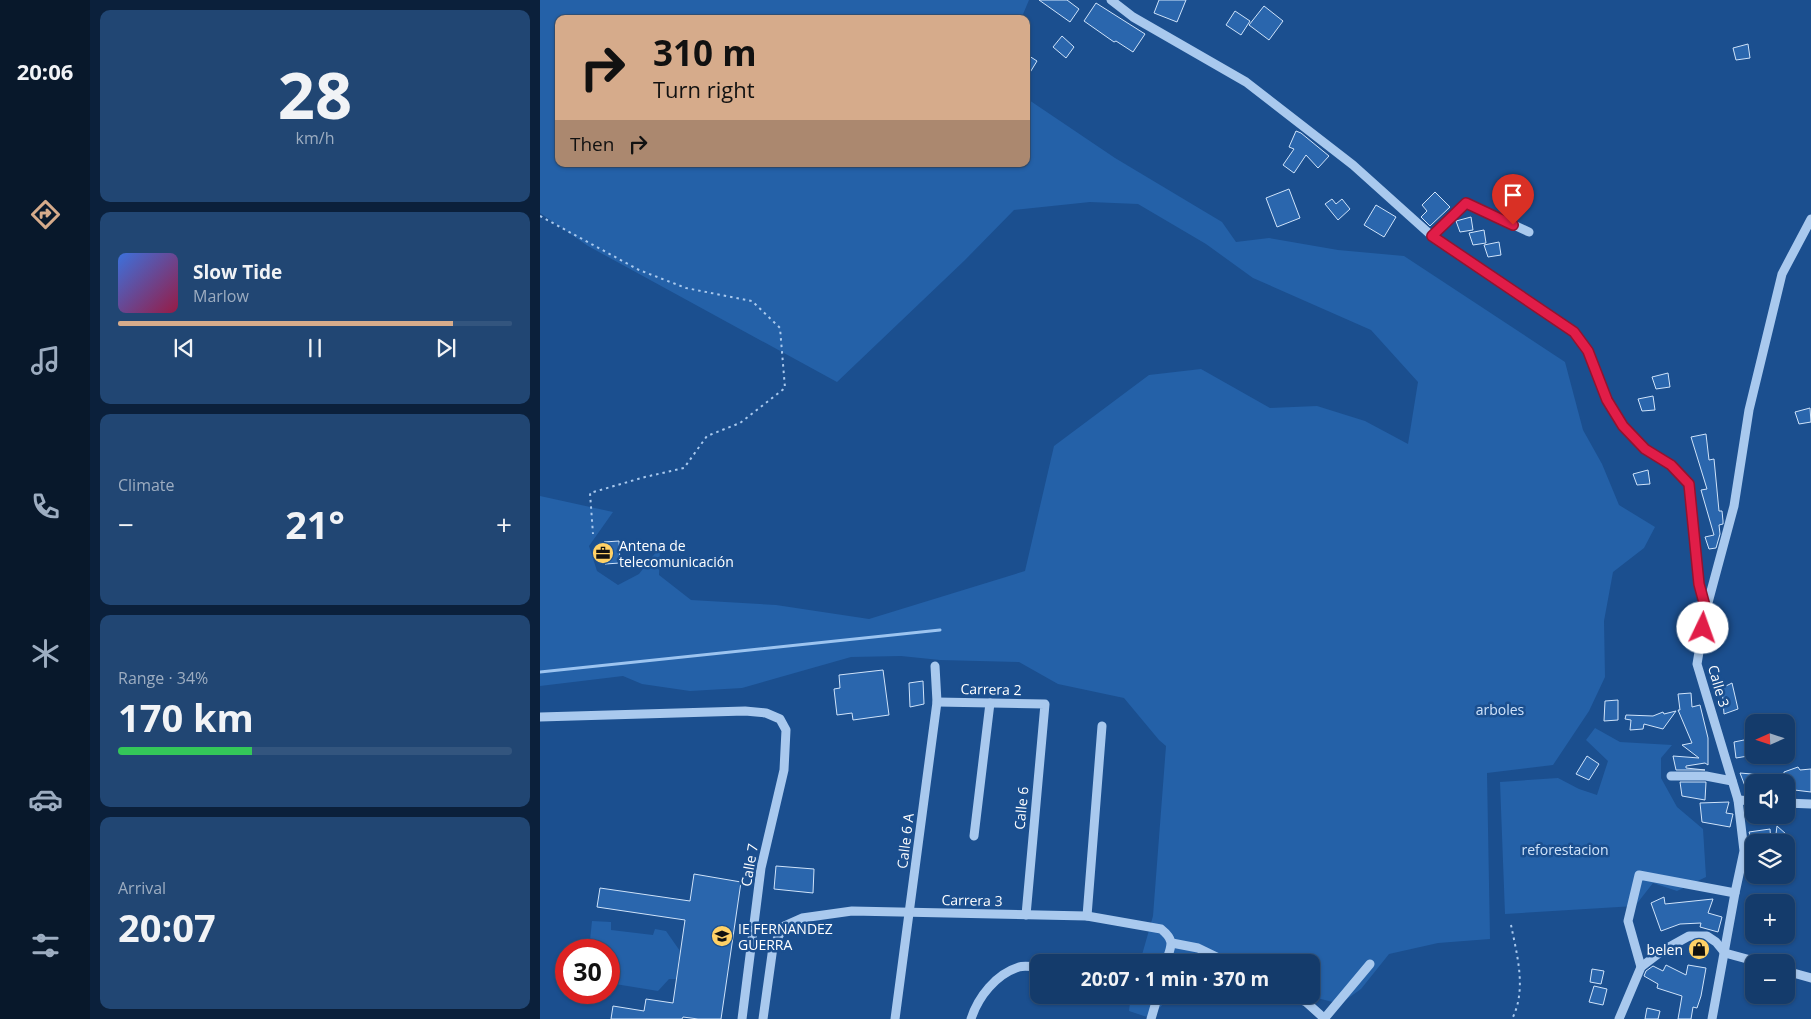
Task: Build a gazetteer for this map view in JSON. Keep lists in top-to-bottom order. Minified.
{"streets":{"street":["Calle 3","Carrera 2","Calle 6","Calle 6 A","Calle 7","Carrera 3"]},"crossings":[["Carrera 2","Calle 6"],["Carrera 2","Calle 6 A"],["Calle 6","Carrera 3"],["Calle 6 A","Carrera 3"]],"parks":["arboles","reforestacion"],"places":{"office":["Antena de telecomunicación"],"school or university":["IE FERNANDEZ GUERRA"],"shop":["belen"]},"north":"left","page":{"tabs":"20:06","tile":[["28","km/h"],"Climate",["Range · 34%","170 km"],["Arrival","20:07"]],"turn":["310 m","Turn right"],"then":"Then","song":["Slow Tide","Marlow"],"heat":["−","21°","+"],"map_buttons":["+","−"],"limit":"30","trip":"20:07 · 1 min · 370 m"}}
